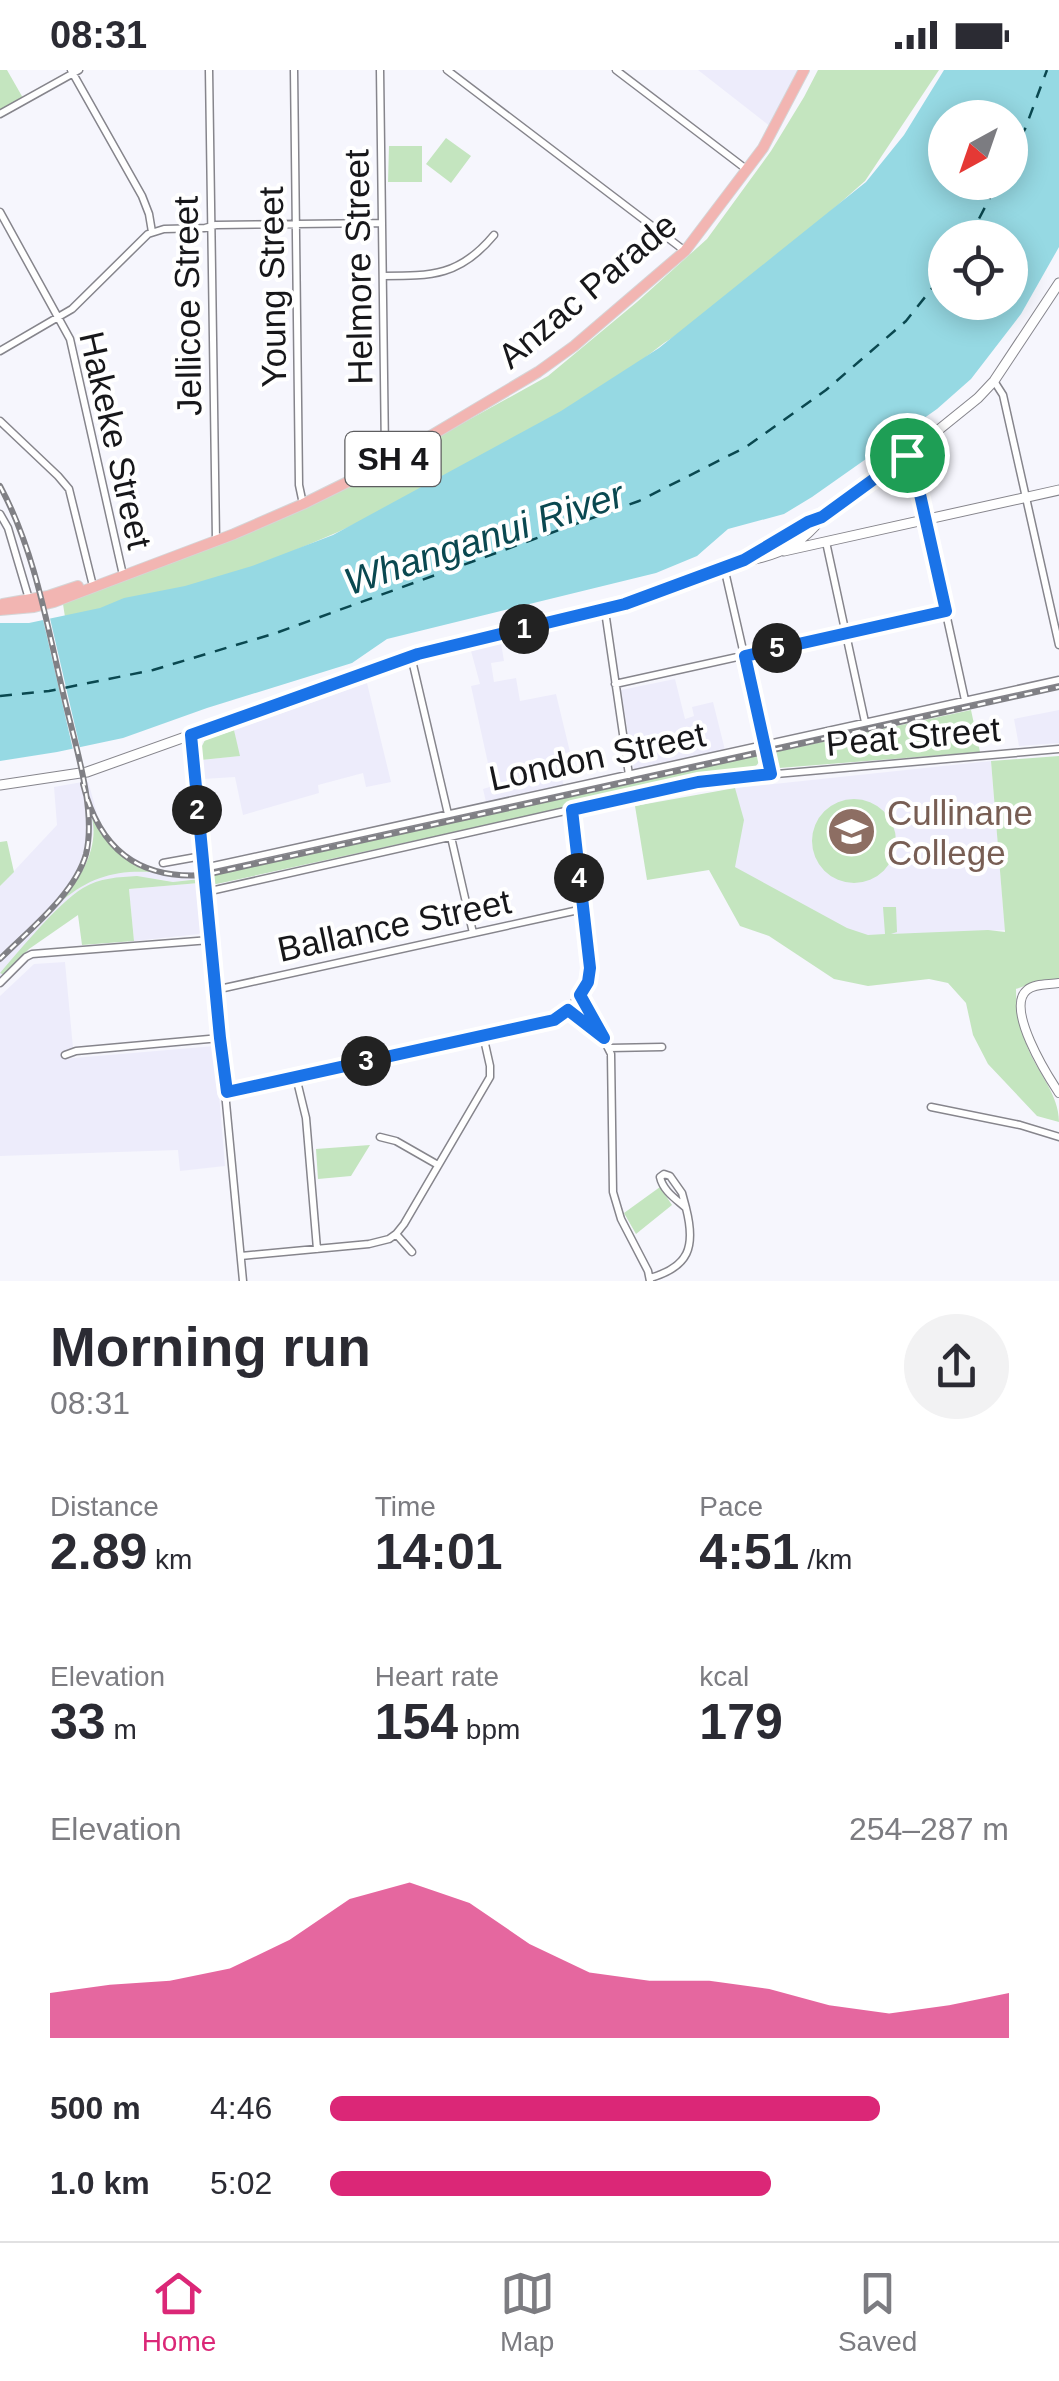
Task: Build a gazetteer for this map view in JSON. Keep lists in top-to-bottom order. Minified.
{"streets":{"main road":["Anzac Parade","SH 4"],"street":["Helmore Street","Young Street","Jellicoe Street","Hakeke Street","Peat Street","London Street","Ballance Street"]},"crossings":[["Helmore Street","Anzac Parade"],["Young Street","Anzac Parade"],["Anzac Parade","Jellicoe Street"],["Anzac Parade","Hakeke Street"]],"water":["Whanganui River"],"places":{"school or university":["Cullinane College"]},"north":"bottom left","page":{"status":"08:31","pins":["1","5","2","4","3"],"heading":["Morning run","08:31"],"stats":[["Distance","2.89 km"],["Time","14:01"],["Pace","4:51 /km"],["Elevation","33 m"],["Heart rate","154 bpm"],["kcal","179"]],"chart":["Elevation","254–287 m"],"list":[{"name":"500 m","note":"4:46"},{"name":"1.0 km","note":"5:02"}],"tabs":["Home","Map","Saved"]}}
